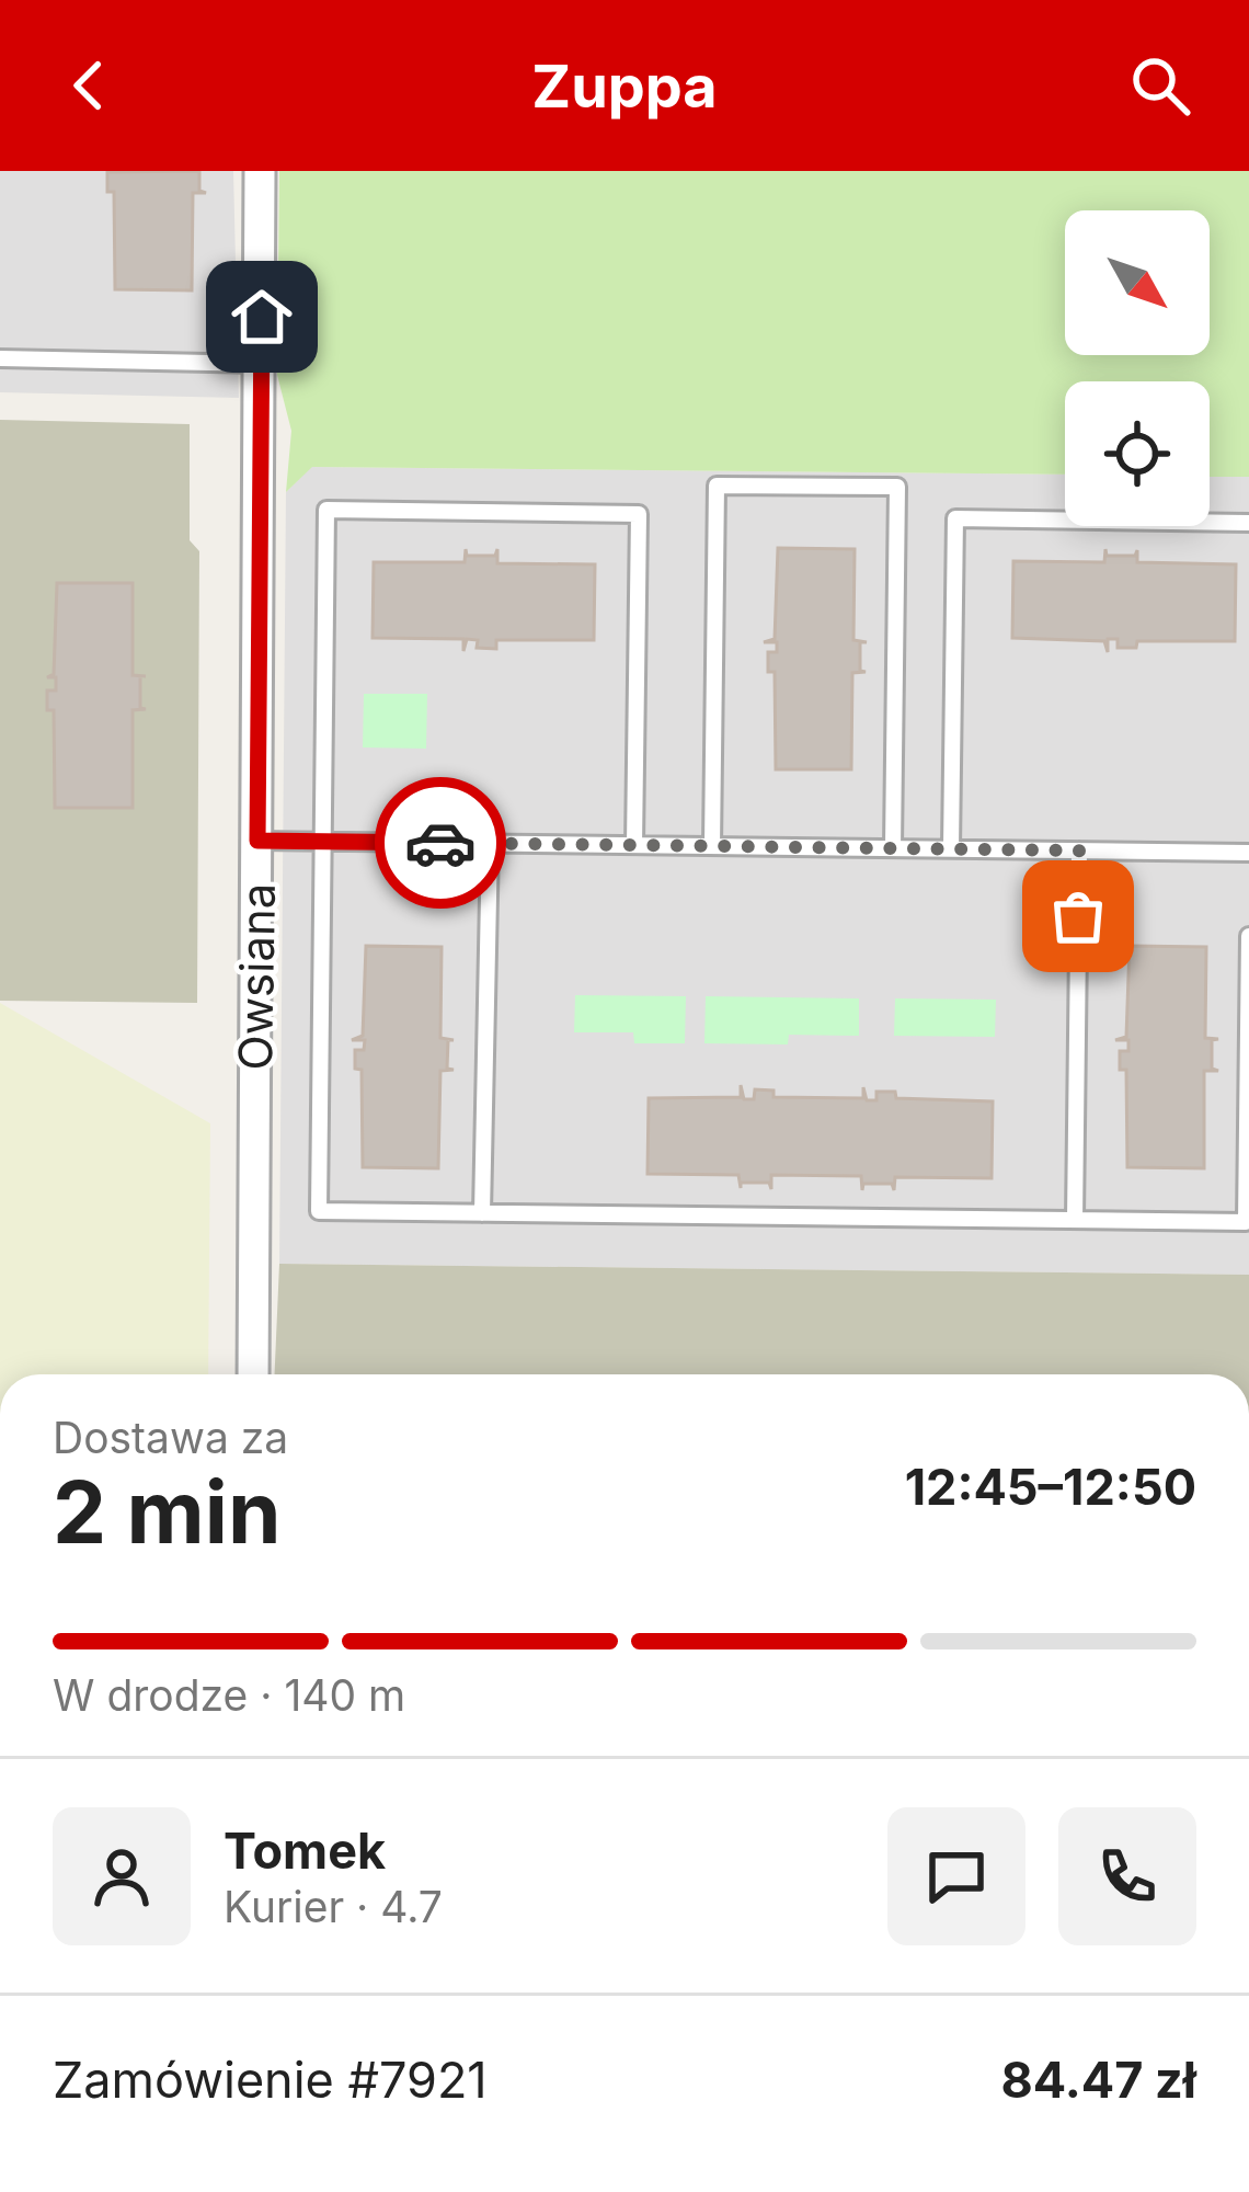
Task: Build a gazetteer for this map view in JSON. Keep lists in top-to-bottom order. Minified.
{"streets":{"street":["Owsiana"]},"north":"bottom right","page":{"header":"Zuppa","heading":["2 min","Dostawa za","12:45–12:50"],"panel":["Tomek","Kurier · 4.7","Zamówienie #7921","84.47 zł"],"bar":"W drodze · 140 m"}}
